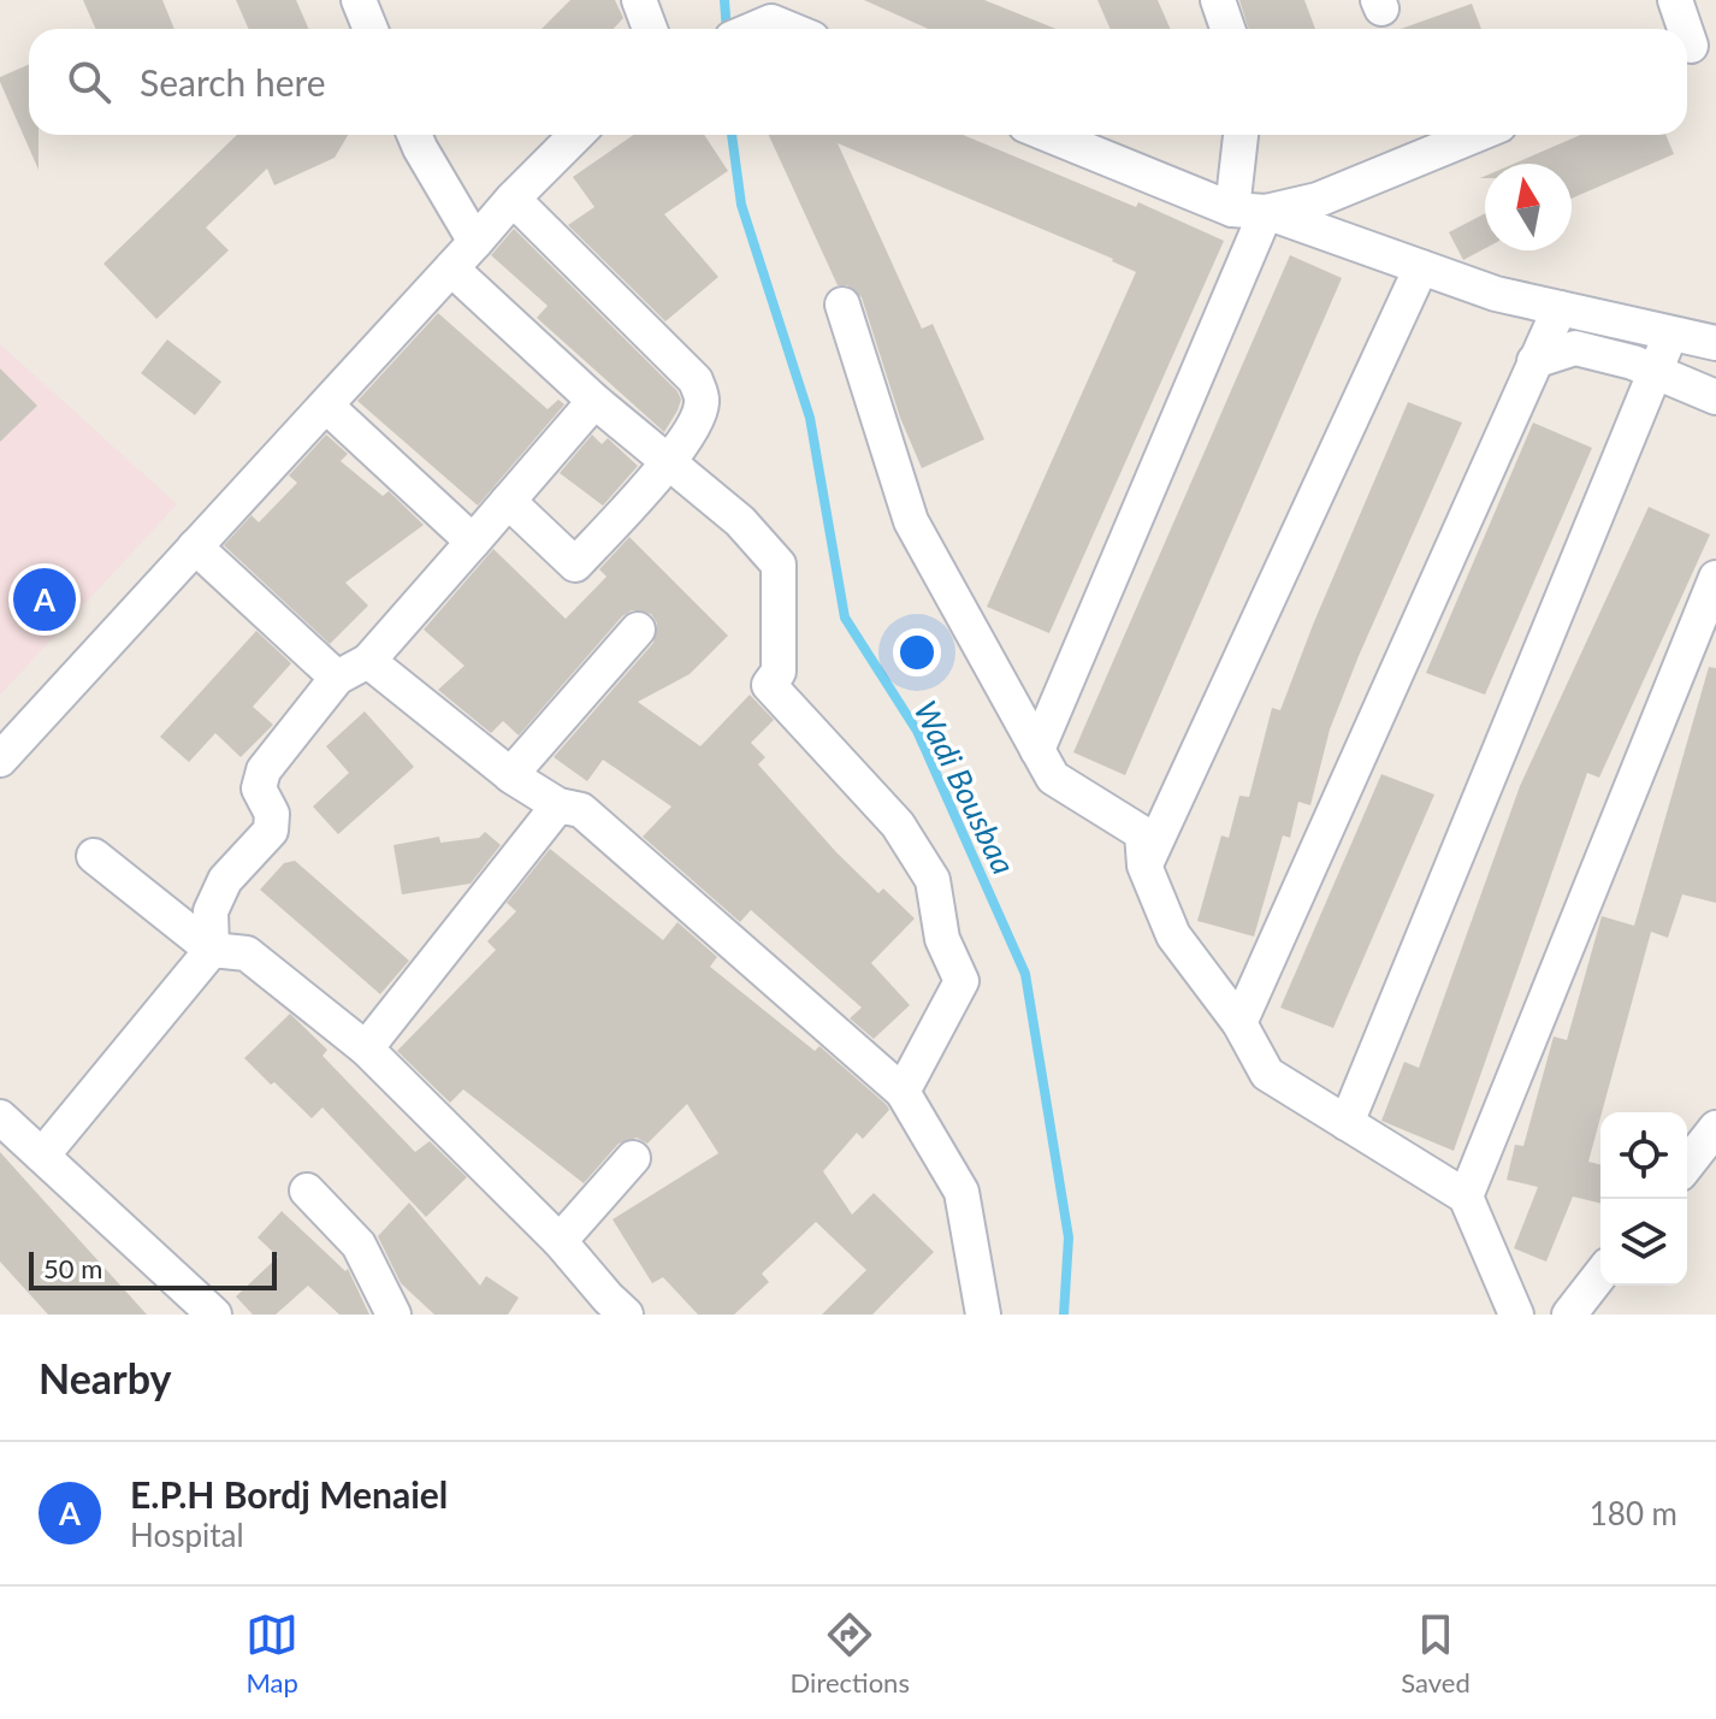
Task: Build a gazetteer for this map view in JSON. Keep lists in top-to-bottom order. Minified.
{"water":["Wadi Bousbaa"],"scale_bar":"50 m","north":"top","page":{"search":"Search here","pins":"A","scale":"50 m","heading":"Nearby","list":[{"mark":"A","name":"E.P.H Bordj Menaiel","note":"Hospital","value":"180 m"}],"nav":["Map","Directions","Saved"]}}
